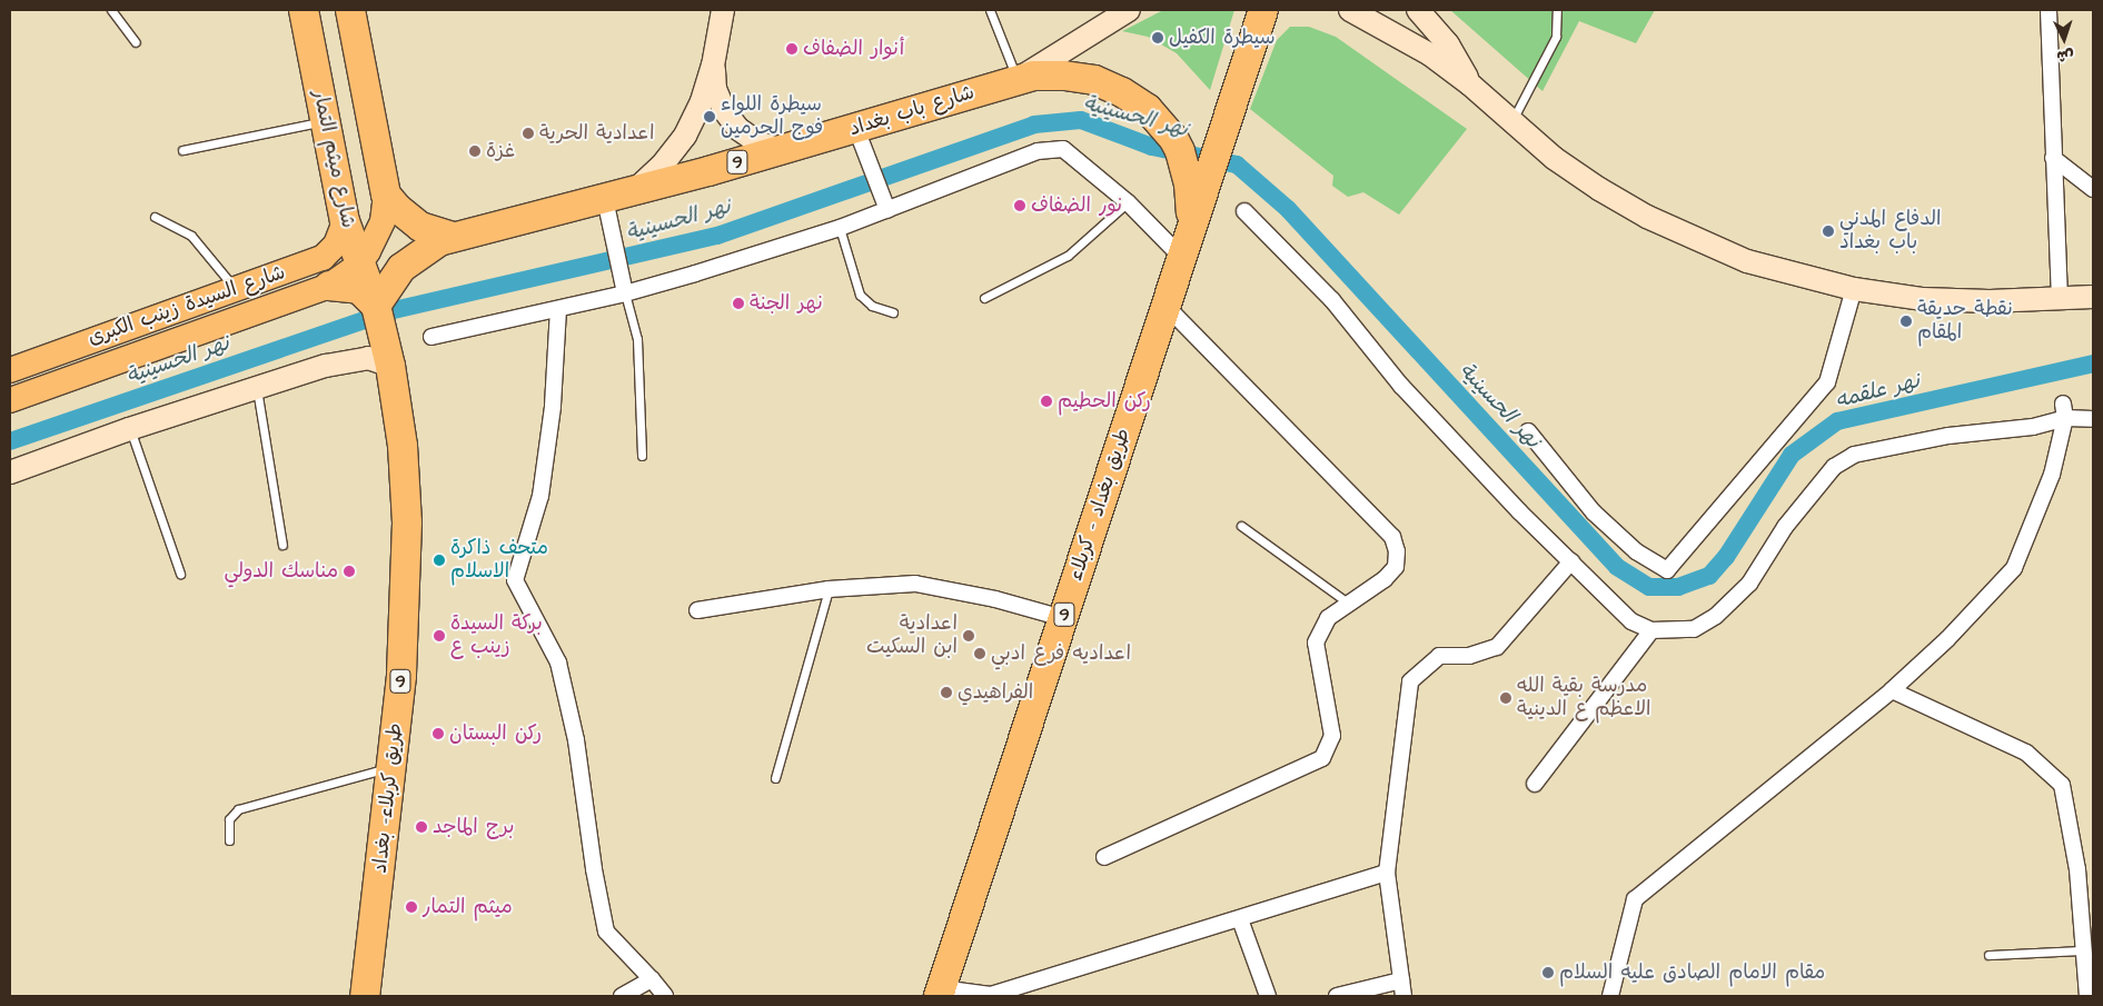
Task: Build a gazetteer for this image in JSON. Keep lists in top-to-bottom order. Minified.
{"streets":{"highway":["شارع باب بغداد","شارع ميثم التمار","9","طريق بغداد - كربلاء","طريق كربلاء- بغداد"],"main road":["شارع السيدة زينب الكبرى"]},"crossings":[["شارع باب بغداد","شارع ميثم التمار"],["شارع باب بغداد","9"],["شارع ميثم التمار","9"],["شارع ميثم التمار","شارع السيدة زينب الكبرى"],["9","طريق بغداد - كربلاء"],["9","طريق كربلاء- بغداد"]],"water":["نهر الحسينية","نهر علقمه"],"places":["سيطرة الكفيل","أنوار الضفاف","سيطرة اللواء فوج الحرمين","اعدادية الحرية","غزة","نور الضفاف","الدفاع المدني باب بغداد","نهر الجنة","نقطة حديقة المقام","ركن الحطيم","متحف ذاكرة الاسلام","مناسك الدولي","بركة السيدة زينب ع","اعدادية ابن السكيت","اعداديه فرع ادبي","الفراهيدي","مدرسة بقية الله الاعظم ع الدينية","ركن البستان","برج الماجد","ميثم التمار","مقام الامام الصادق عليه السلام"],"north":"bottom"}
